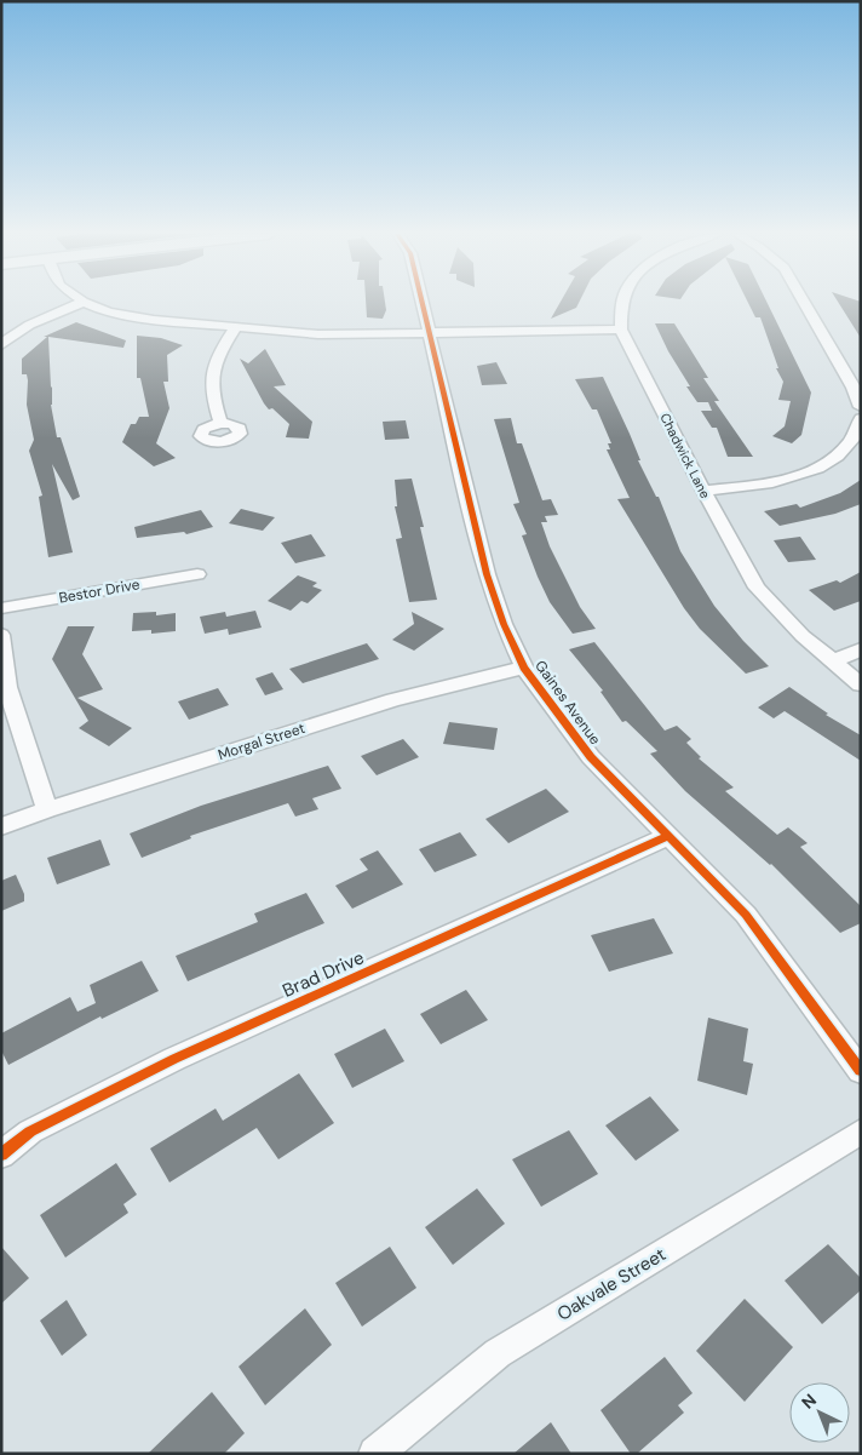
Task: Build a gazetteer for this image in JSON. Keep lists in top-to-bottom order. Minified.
{"streets":{"street":["Chadwick Lane","Bestor Drive","Gaines Avenue","Morgal Street","Brad Drive","Oakvale Street"]},"crossings":[["Gaines Avenue","Morgal Street"],["Gaines Avenue","Brad Drive"]],"north":"top left"}
